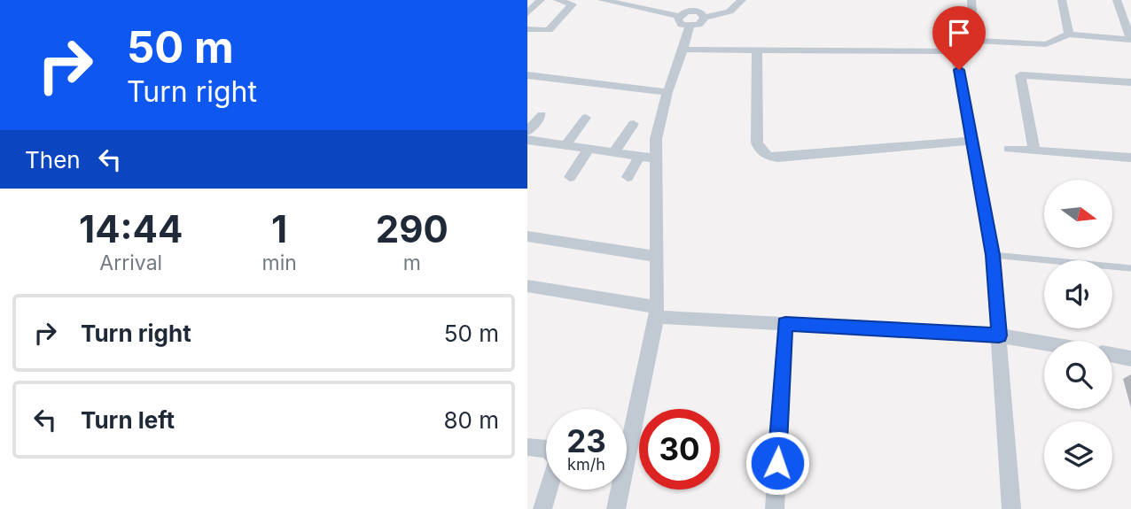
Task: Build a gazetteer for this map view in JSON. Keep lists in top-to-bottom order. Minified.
{"north":"right","page":{"turn":["50 m","Turn right"],"then":"Then","eta":["14:44","Arrival","1","min","290","m"],"list":[{"name":"Turn right","value":"50 m"},{"name":"Turn left","value":"80 m"}],"speed":"23 km/h","limit":"30"}}
